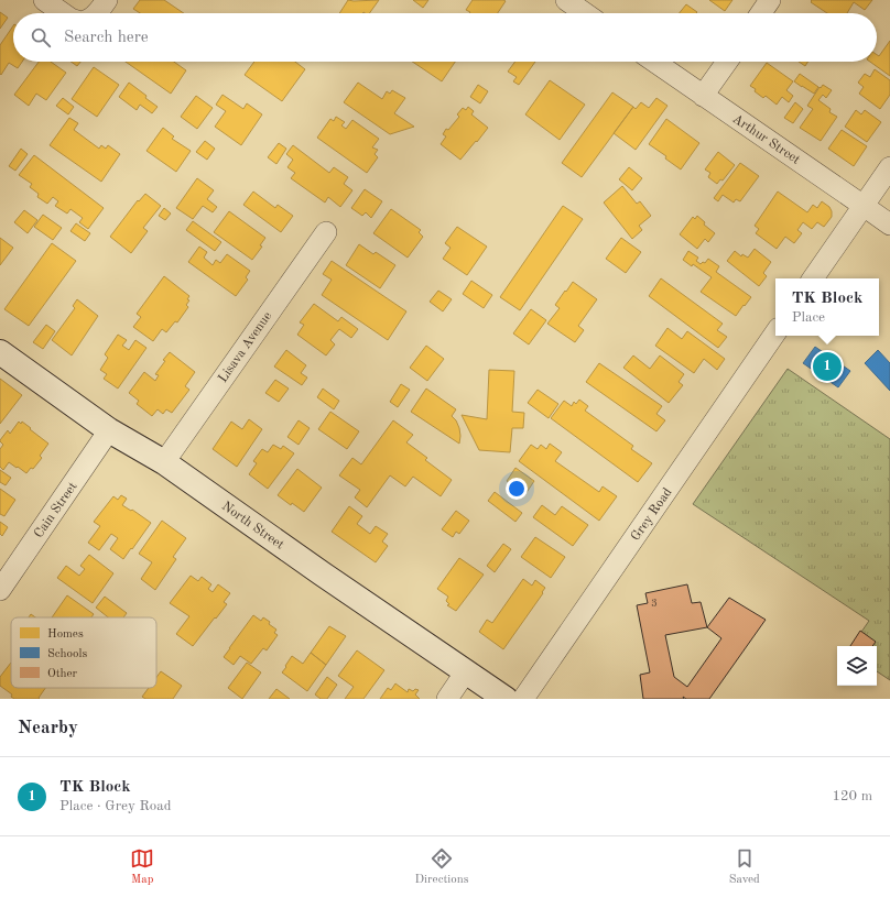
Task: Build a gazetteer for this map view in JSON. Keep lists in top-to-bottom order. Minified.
{"streets":{"street":["Arthur Street","Lisava Avenue","Cain Street","Grey Road","North Street"]},"crossings":[["Lisava Avenue","North Street"],["Cain Street","North Street"]],"house_numbers":["3"],"legend":["Homes","Schools","Other"],"page":{"search":"Search here","popup":["TK Block","Place"],"pins":"1","heading":"Nearby","list":[{"mark":"1","name":"TK Block","note":"Place · Grey Road","value":"120 m"}],"nav":["Map","Directions","Saved"]}}
